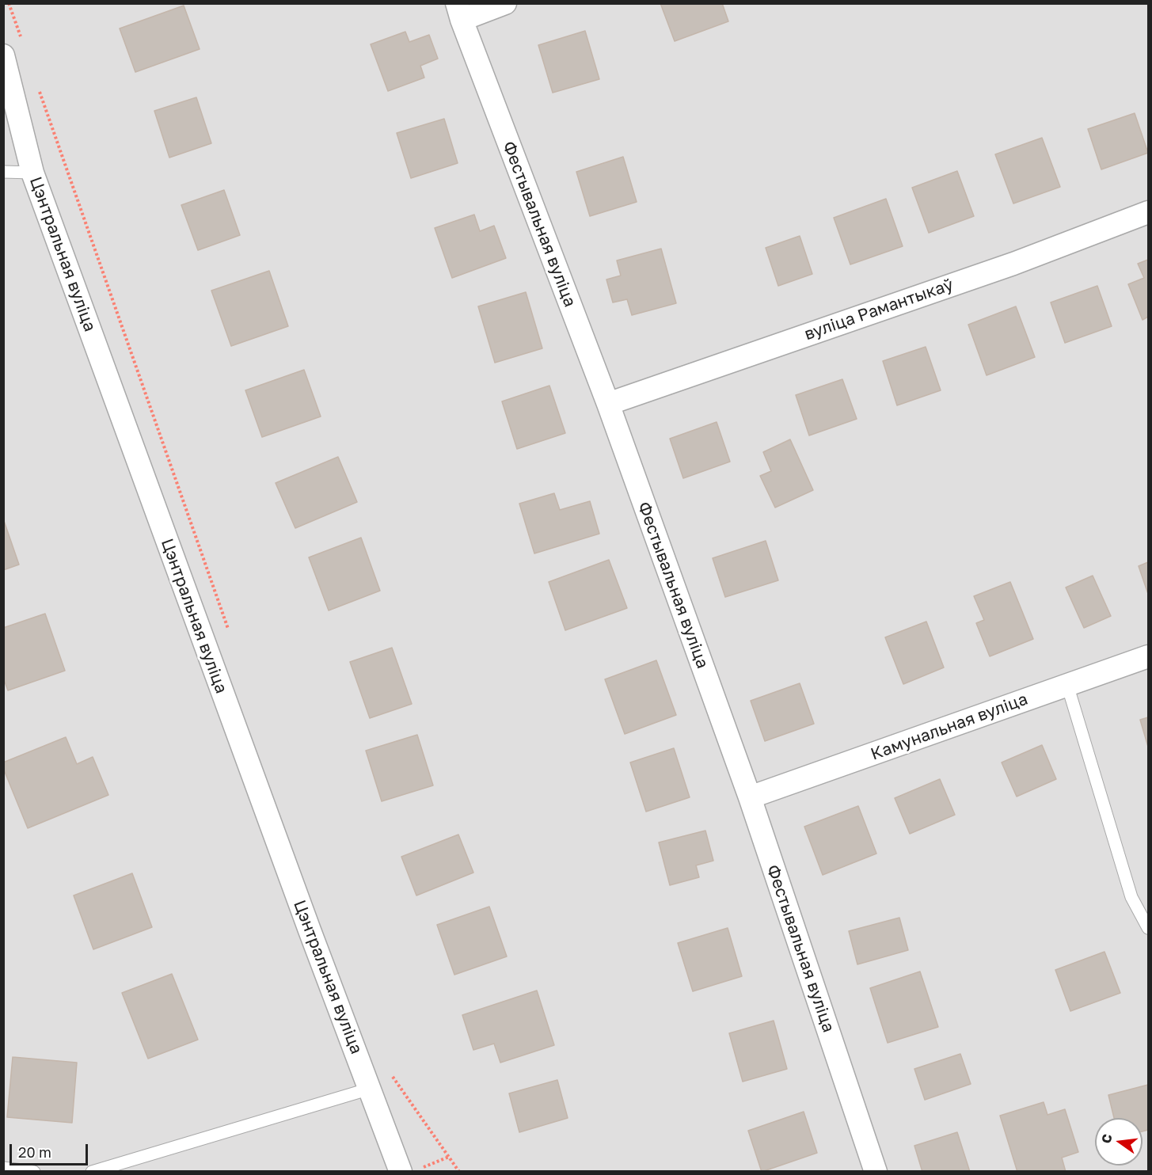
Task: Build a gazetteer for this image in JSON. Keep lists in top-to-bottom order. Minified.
{"streets":{"street":["Фестывальная вуліца","Цэнтральная вуліца","вуліца Рамантыкаў","Камунальная вуліца"]},"crossings":[["Фестывальная вуліца","вуліца Рамантыкаў"],["Фестывальная вуліца","Камунальная вуліца"]],"scale_bar":"20 m","north":"left"}
